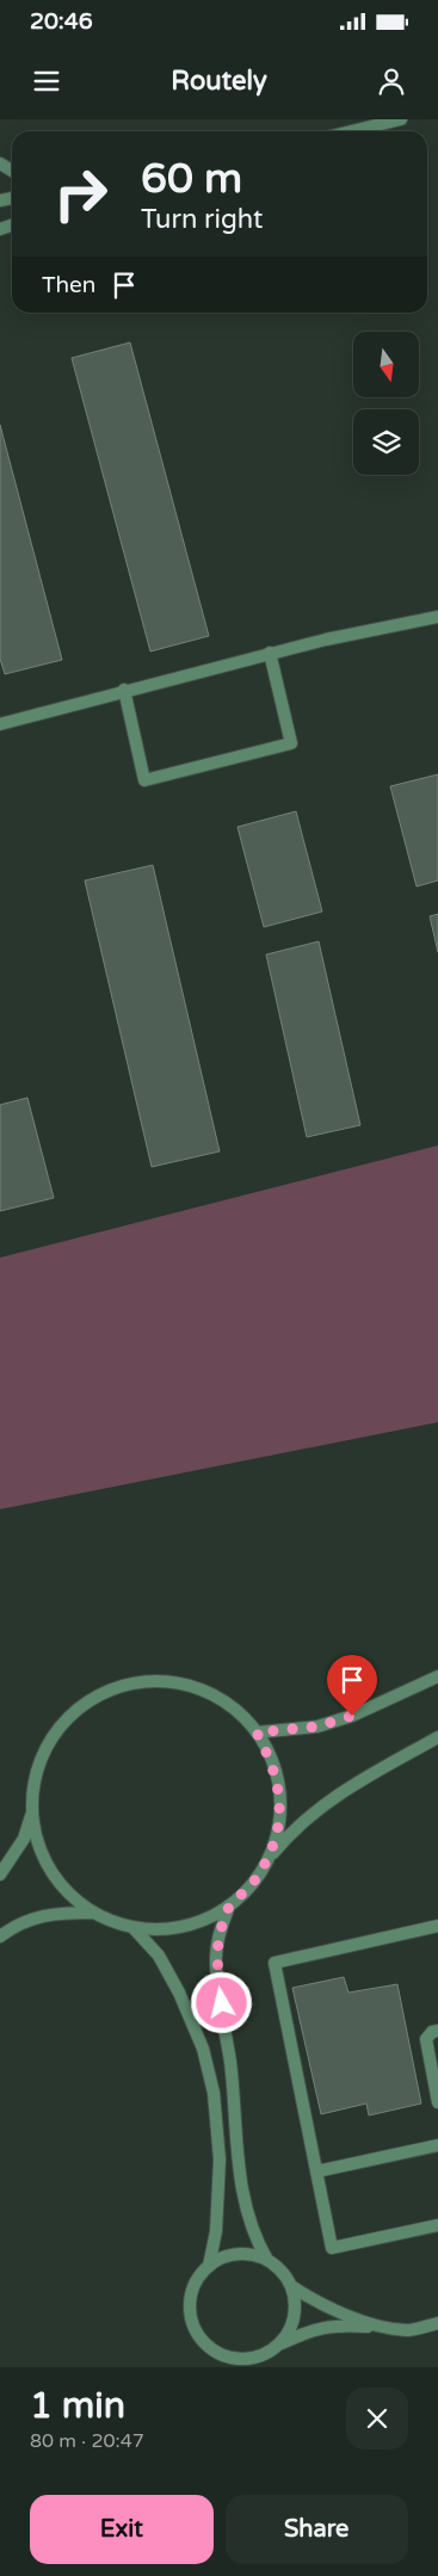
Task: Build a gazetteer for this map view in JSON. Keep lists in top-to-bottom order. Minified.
{"north":"bottom","page":{"status":"20:46","header":"Routely","turn":["60 m","Turn right"],"then":"Then","heading":["1 min","80 m · 20:47"],"buttons":["Exit","Share"]}}
